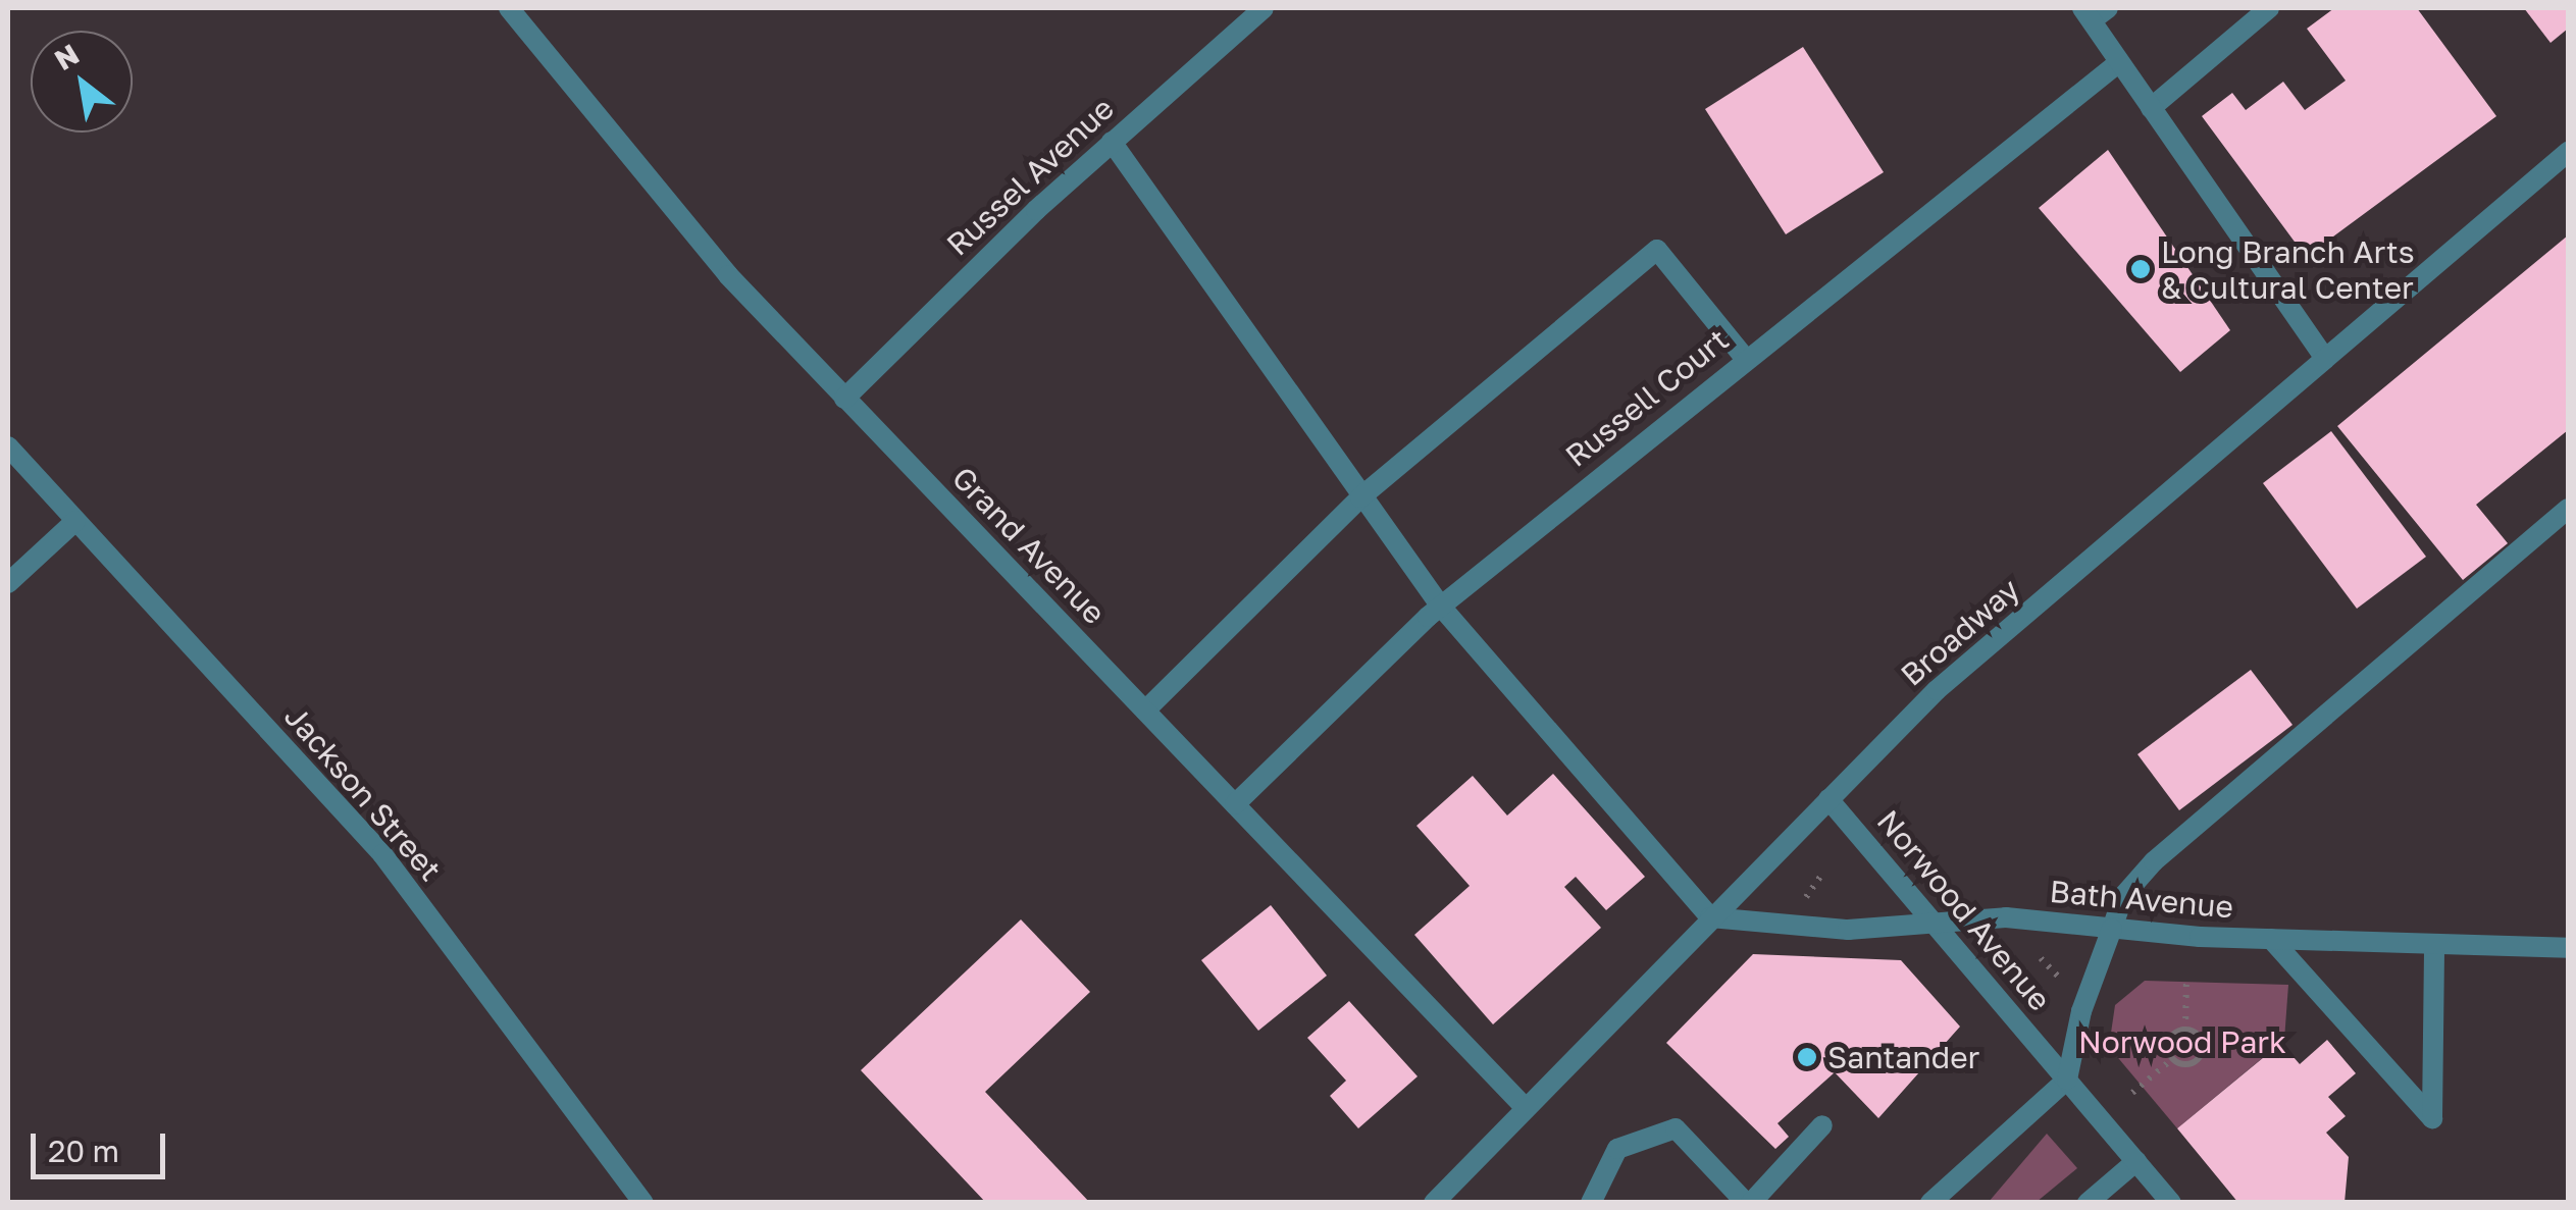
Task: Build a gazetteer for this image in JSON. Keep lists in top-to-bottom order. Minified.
{"streets":{"street":["Russel Avenue","Russell Court","Grand Avenue","Broadway","Jackson Street","Bath Avenue","Norwood Avenue"]},"crossings":[["Russel Avenue","Grand Avenue"],["Russell Court","Grand Avenue"],["Grand Avenue","Broadway"],["Broadway","Bath Avenue"],["Broadway","Norwood Avenue"],["Bath Avenue","Norwood Avenue"]],"parks":["Norwood Park"],"places":["Long Branch Arts & Cultural Center","Santander"],"scale_bar":"20 m","north":"top left"}
